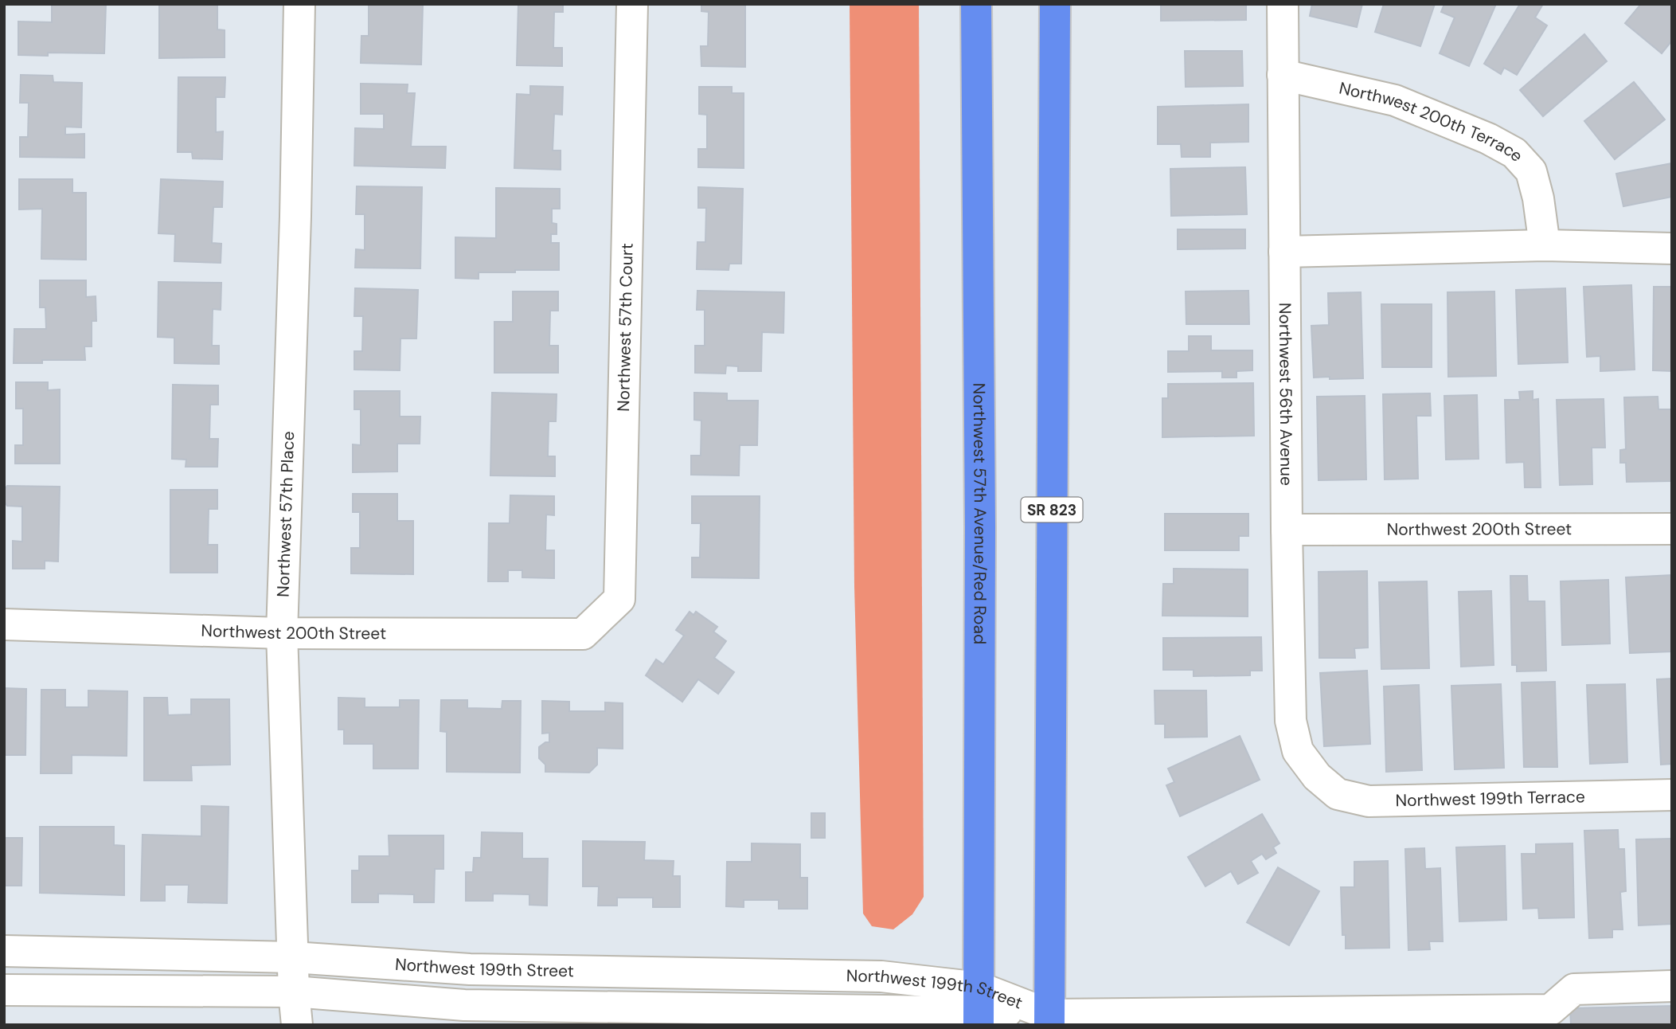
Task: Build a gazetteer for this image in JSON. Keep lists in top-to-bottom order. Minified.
{"streets":{"main road":["SR 823","Northwest 57th Avenue/Red Road"],"street":["Northwest 200th Terrace","Northwest 57th Court","Northwest 56th Avenue","Northwest 57th Place","Northwest 200th Street","Northwest 199th Terrace","Northwest 199th Street"]},"crossings":[["Northwest 200th Terrace","Northwest 56th Avenue"],["Northwest 57th Court","Northwest 200th Street"],["Northwest 56th Avenue","Northwest 200th Street"],["Northwest 56th Avenue","Northwest 199th Terrace"],["SR 823","Northwest 199th Street"],["Northwest 57th Place","Northwest 200th Street"],["Northwest 57th Place","Northwest 199th Street"],["Northwest 57th Avenue/Red Road","Northwest 199th Street"]]}
